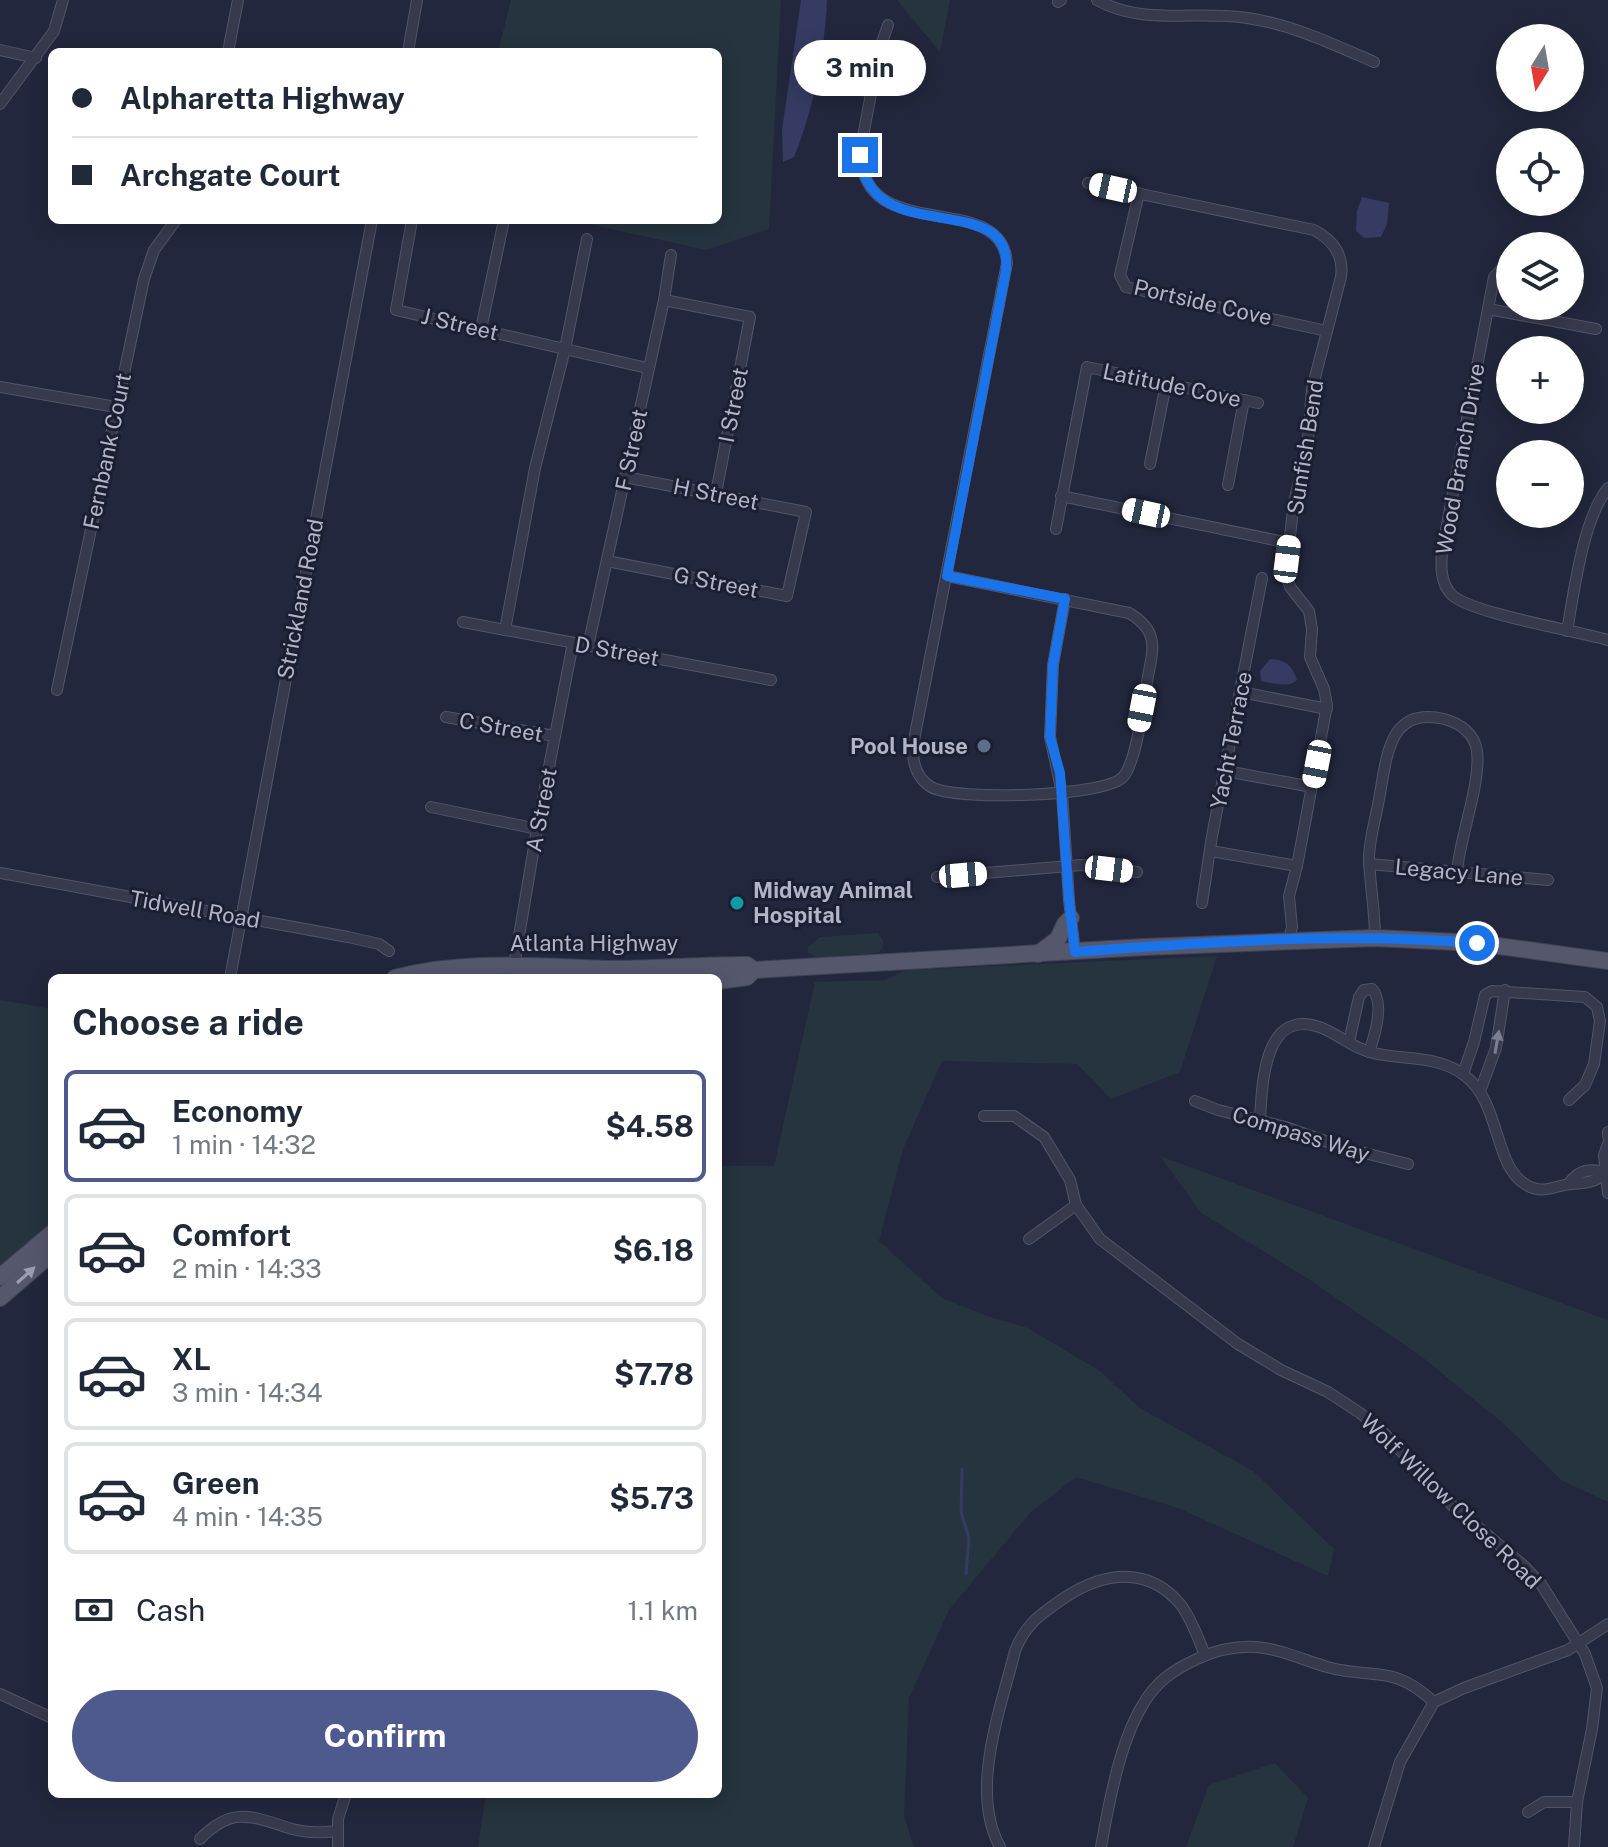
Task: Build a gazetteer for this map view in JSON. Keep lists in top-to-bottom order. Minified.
{"streets":{"main road":["Atlanta Highway"],"street":["Portside Cove","J Street","Latitude Cove","I Street","Sunfish Bend","F Street","Fernbank Court","Wood Branch Drive","H Street","G Street","Strickland Road","D Street","C Street","Yacht Terrace","A Street","Legacy Lane","Tidwell Road","Compass Way","Wolf Willow Close Road"]},"crossings":[["Portside Cove","Sunfish Bend"],["I Street","F Street"],["I Street","H Street"],["F Street","H Street"],["F Street","G Street"],["F Street","D Street"],["H Street","G Street"],["Strickland Road","Tidwell Road"],["D Street","A Street"],["C Street","A Street"],["A Street","Atlanta Highway"]],"places":["Pool House","Midway Animal Hospital"],"north":"bottom","page":{"map_buttons":["+","−"],"bubble":"3 min","banner":["Alpharetta Highway","Archgate Court"],"heading":"Choose a ride","list":[{"name":"Economy","note":"1 min · 14:32","value":"$4.58"},{"name":"Comfort","note":"2 min · 14:33","value":"$6.18"},{"name":"XL","note":"3 min · 14:34","value":"$7.78"},{"name":"Green","note":"4 min · 14:35","value":"$5.73"}],"pay":["Cash","1.1 km"],"buttons":"Confirm"}}
